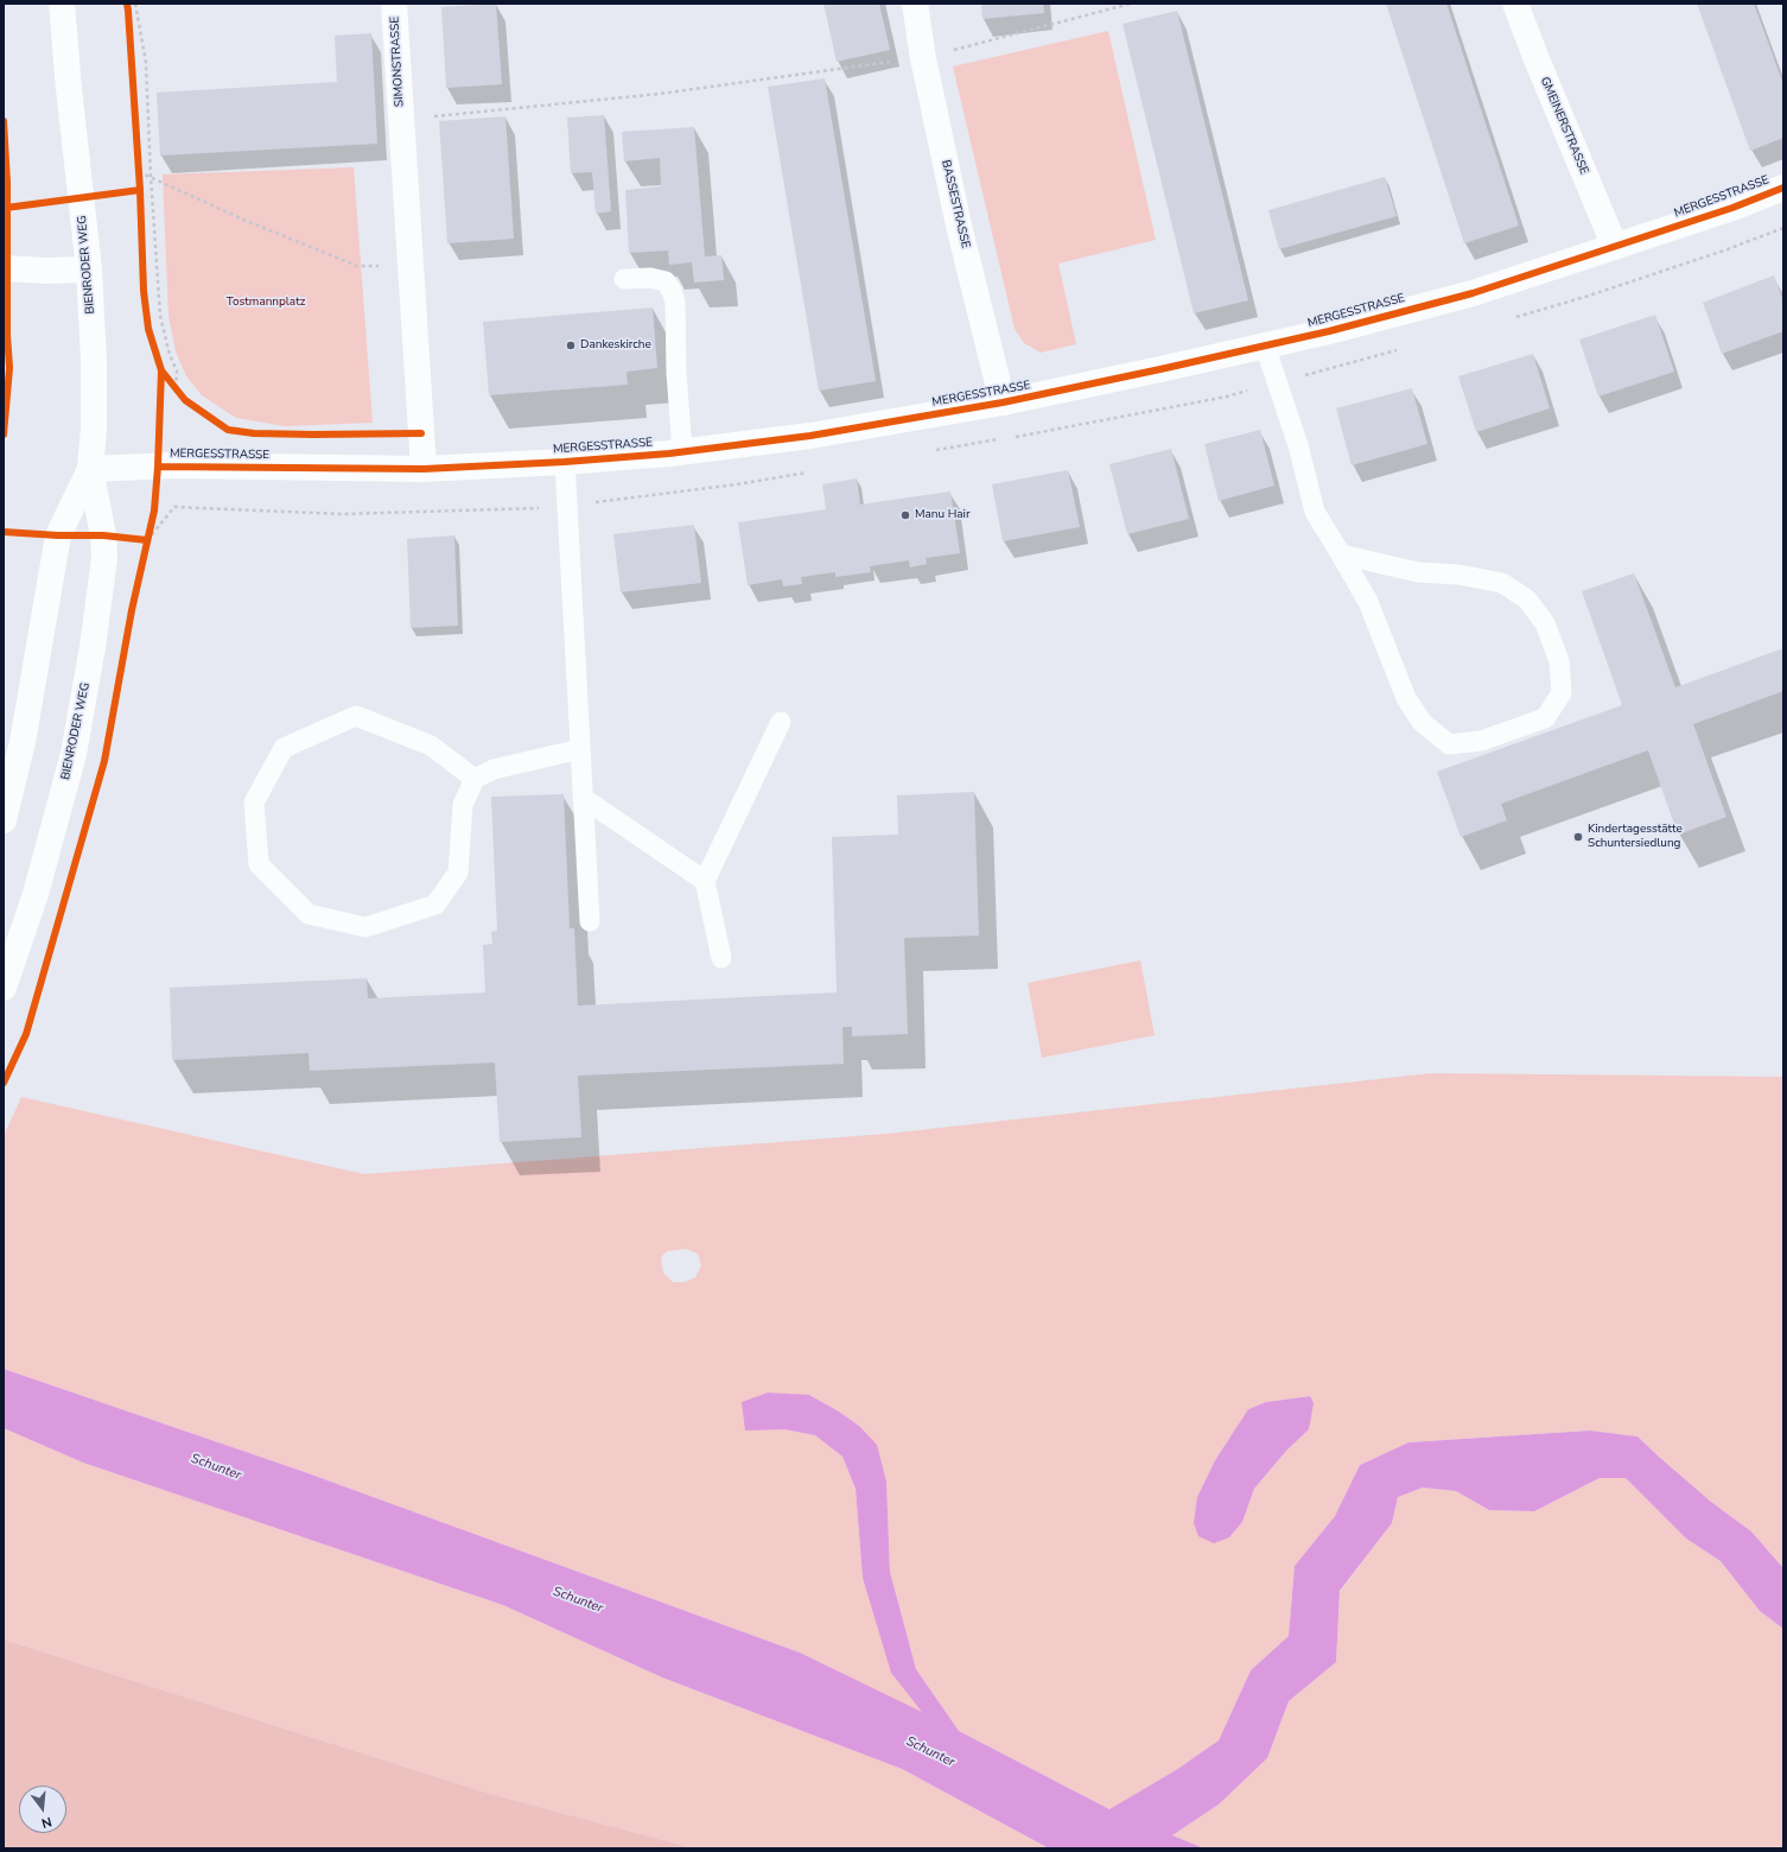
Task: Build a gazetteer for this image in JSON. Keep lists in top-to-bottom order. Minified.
{"streets":{"street":["SIMONSTRASSE","GMEINERSTRASSE","MERGESSTRASSE","BASSESTRASSE","BIENRODER WEG"]},"crossings":[["GMEINERSTRASSE","MERGESSTRASSE"],["MERGESSTRASSE","BASSESTRASSE"],["MERGESSTRASSE","BIENRODER WEG"]],"water":["Schunter"],"parks":["Tostmannplatz"],"places":["Dankeskirche","Manu Hair","Kindertagesstätte Schuntersiedlung"],"north":"bottom"}
